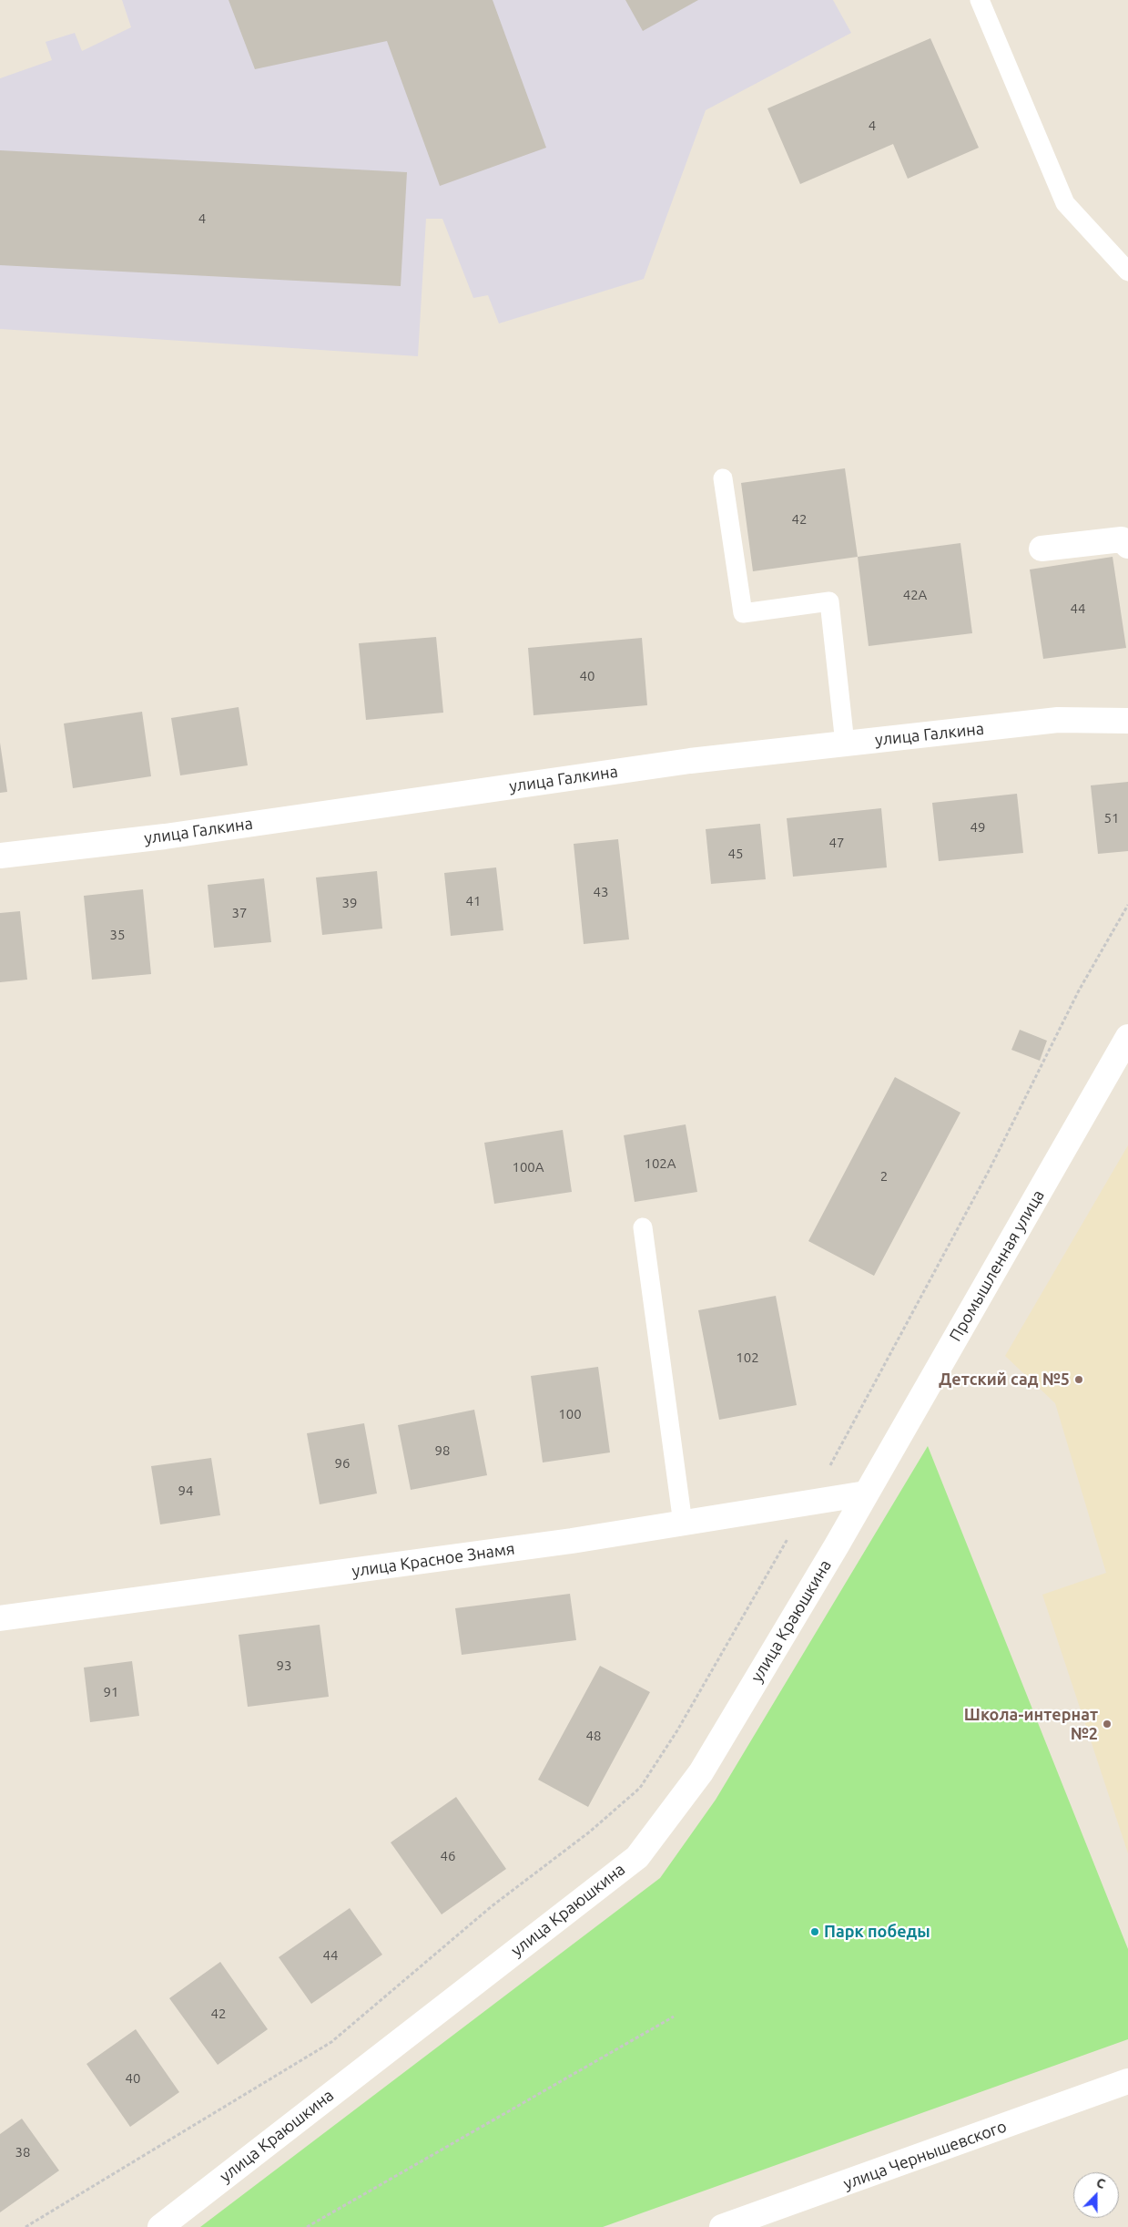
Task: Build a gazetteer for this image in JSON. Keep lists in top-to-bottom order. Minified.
{"streets":{"street":["улица Галкина","Промышленная улица","улица Красное Знамя","улица Краюшкина","улица Чернышевского"]},"crossings":[["Промышленная улица","улица Красное Знамя"],["Промышленная улица","улица Краюшкина"],["улица Красное Знамя","улица Краюшкина"]],"places":["Детский сад №5","Школа-интернат №2","Парк победы"],"house_numbers":["4","4","42","42А","44","40","51","49","47","45","43","41","39","37","35","102А","100А","2","102","100","98","96","94","93","91","48","46","44","42","40","38"],"north":"top"}
